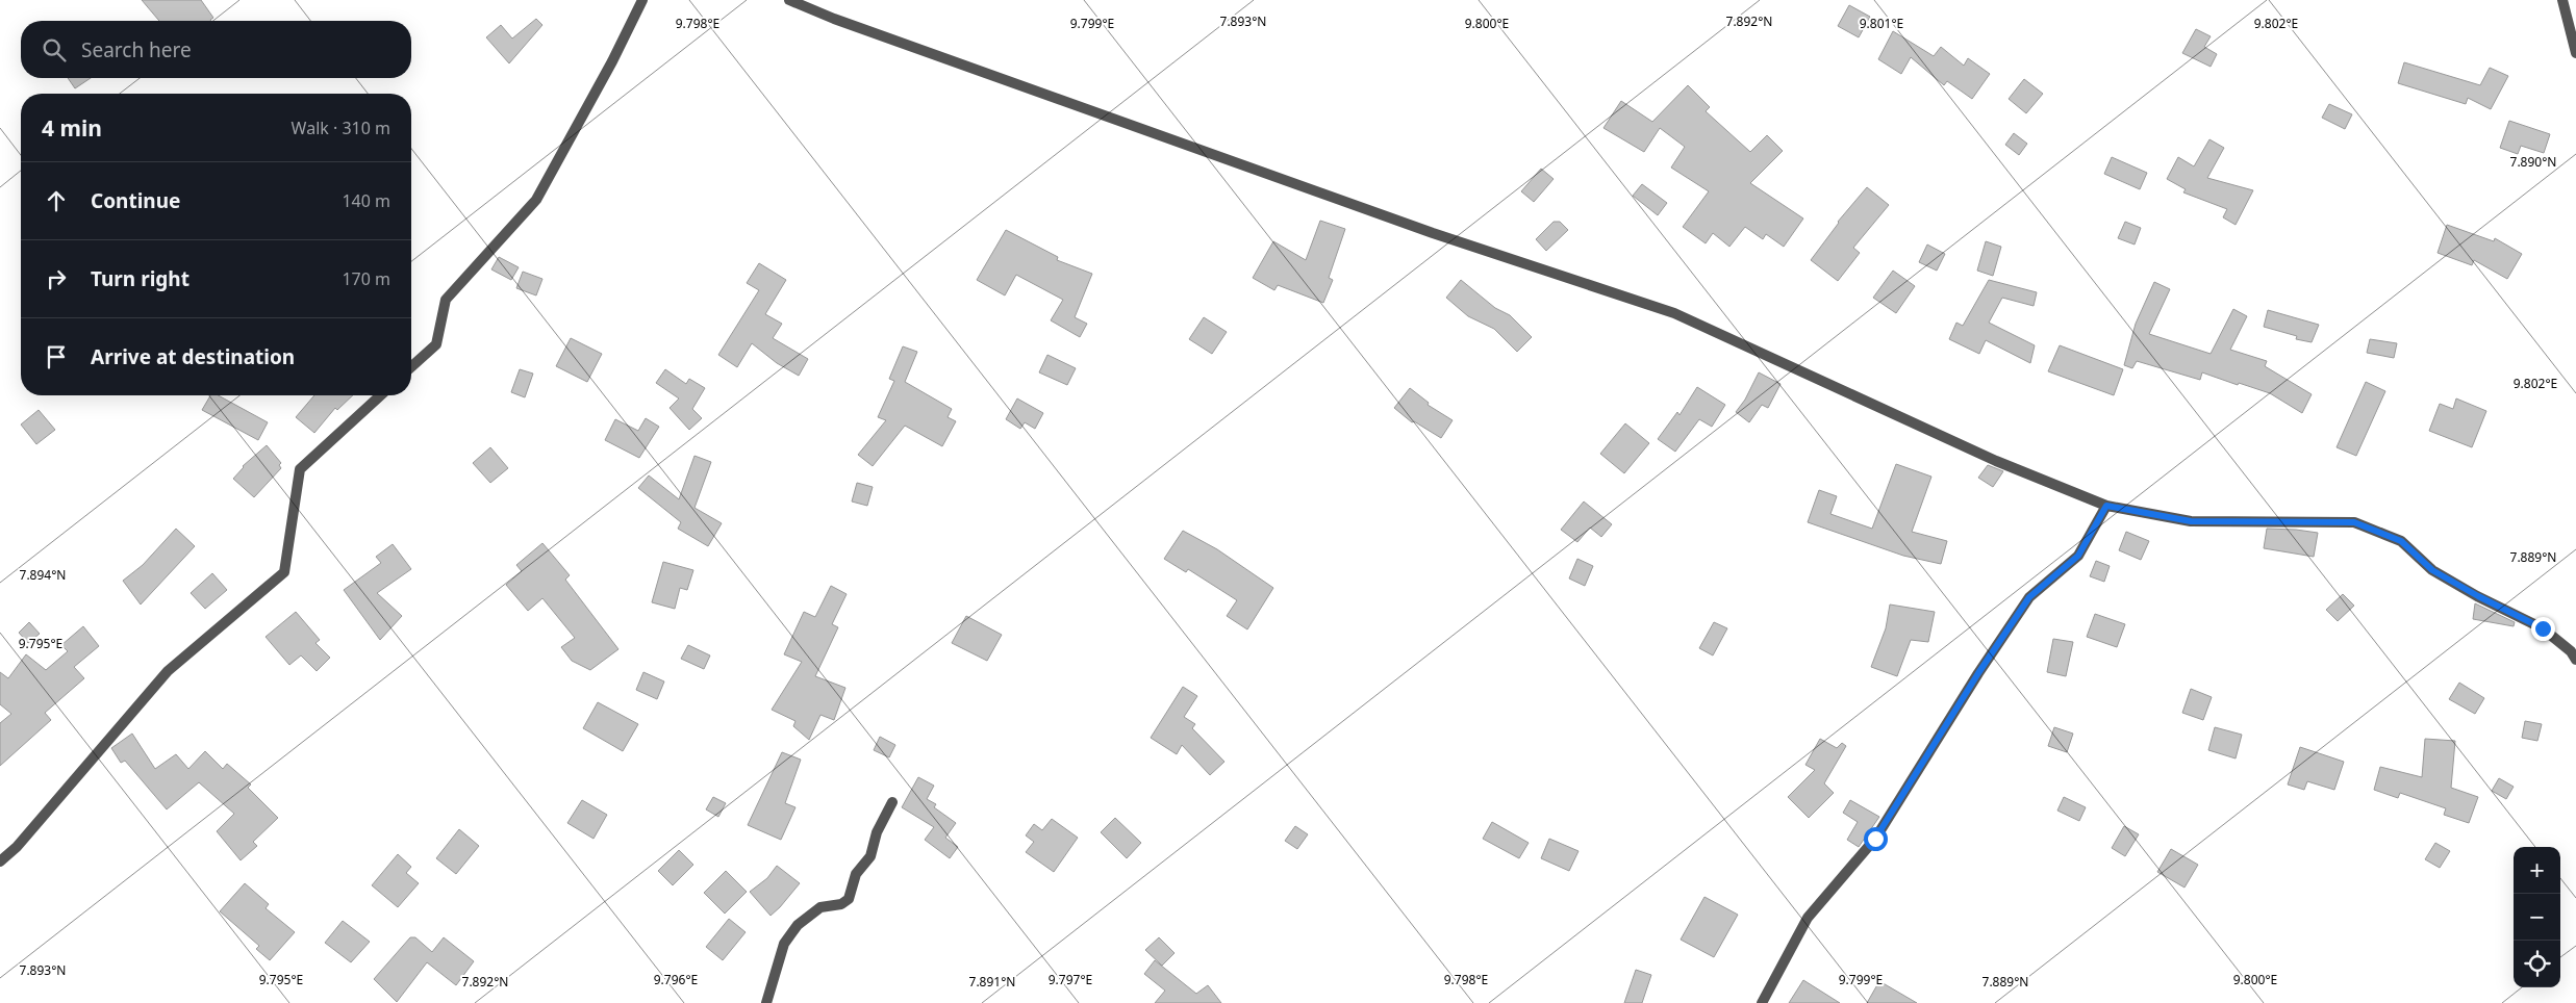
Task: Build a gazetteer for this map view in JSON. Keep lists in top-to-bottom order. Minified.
{"page":{"search":"Search here","heading":["4 min","Walk · 310 m"],"list":[["Continue","140 m"],["Turn right","170 m"],"Arrive at destination"],"map_buttons":["+","−"]},"coordinates":["7.893°N","7.892°N","9.802°E","9.798°E","9.799°E","9.800°E","9.801°E","7.890°N","7.889°N","7.894°N","9.795°E","9.796°E","9.797°E","7.891°N"]}
